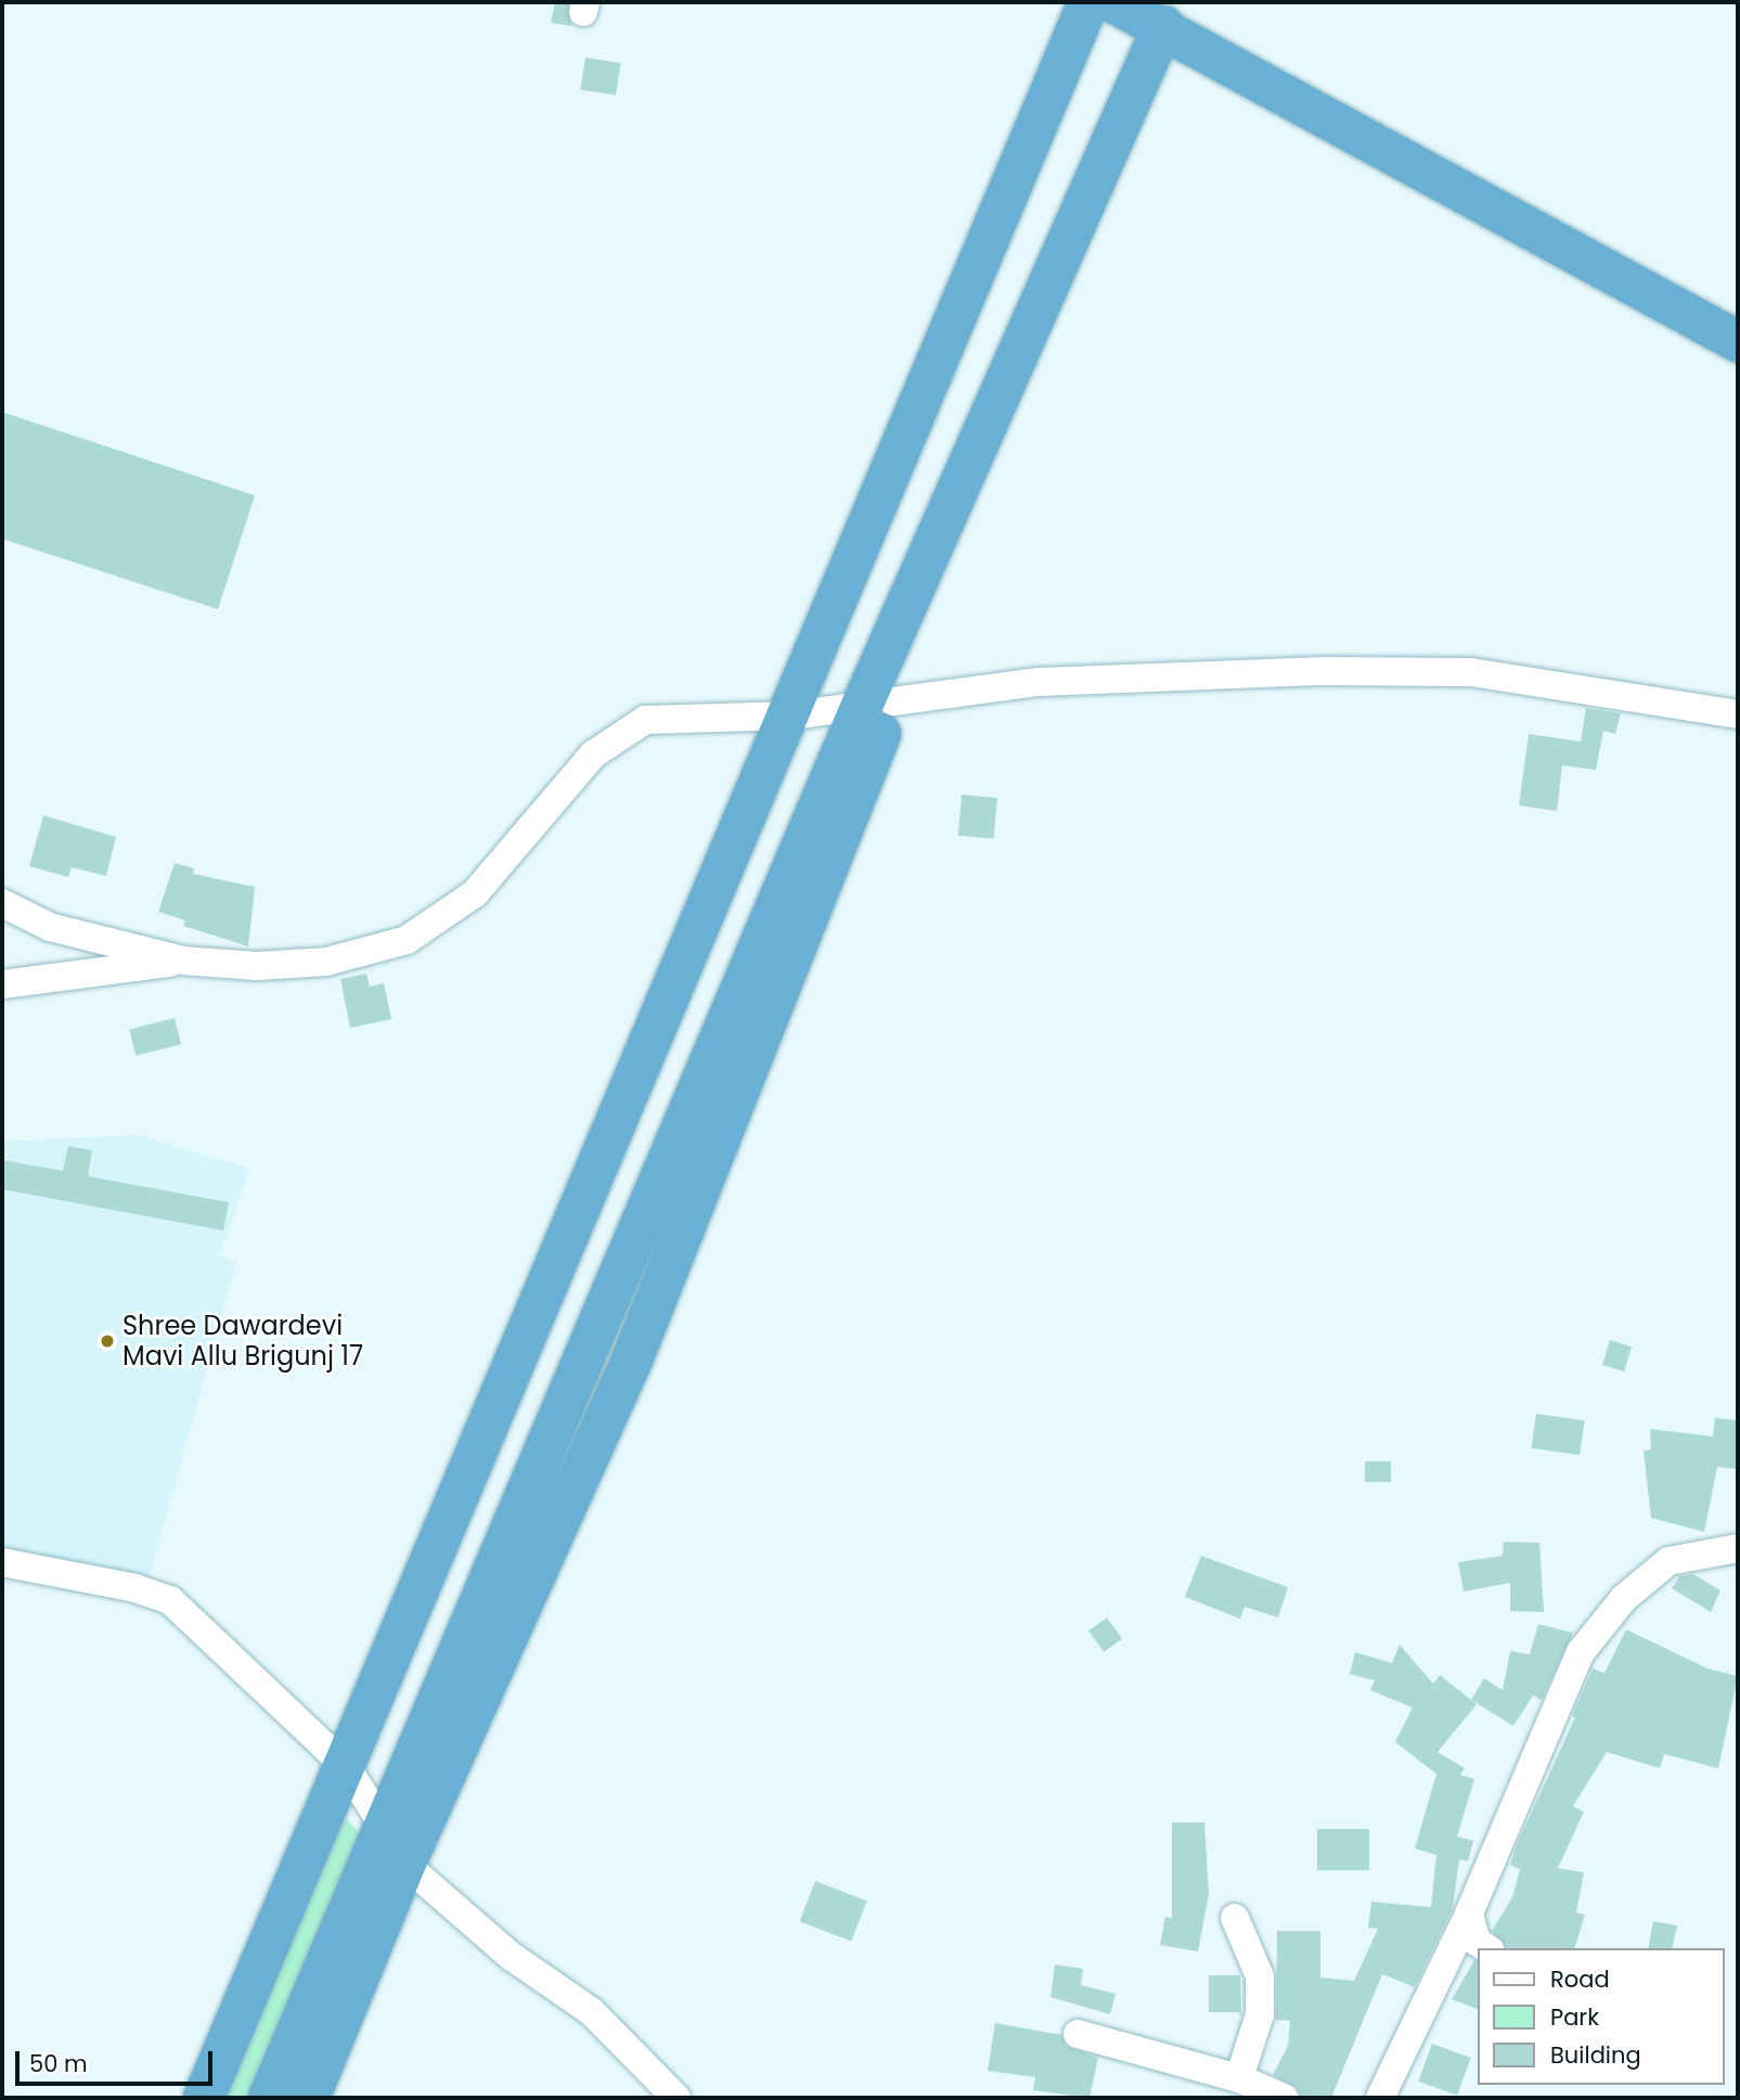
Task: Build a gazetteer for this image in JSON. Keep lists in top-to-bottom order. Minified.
{"places":["Shree Dawardevi Mavi Allu Brigunj 17"],"legend":["Road","Park","Building"],"scale_bar":"50 m"}
